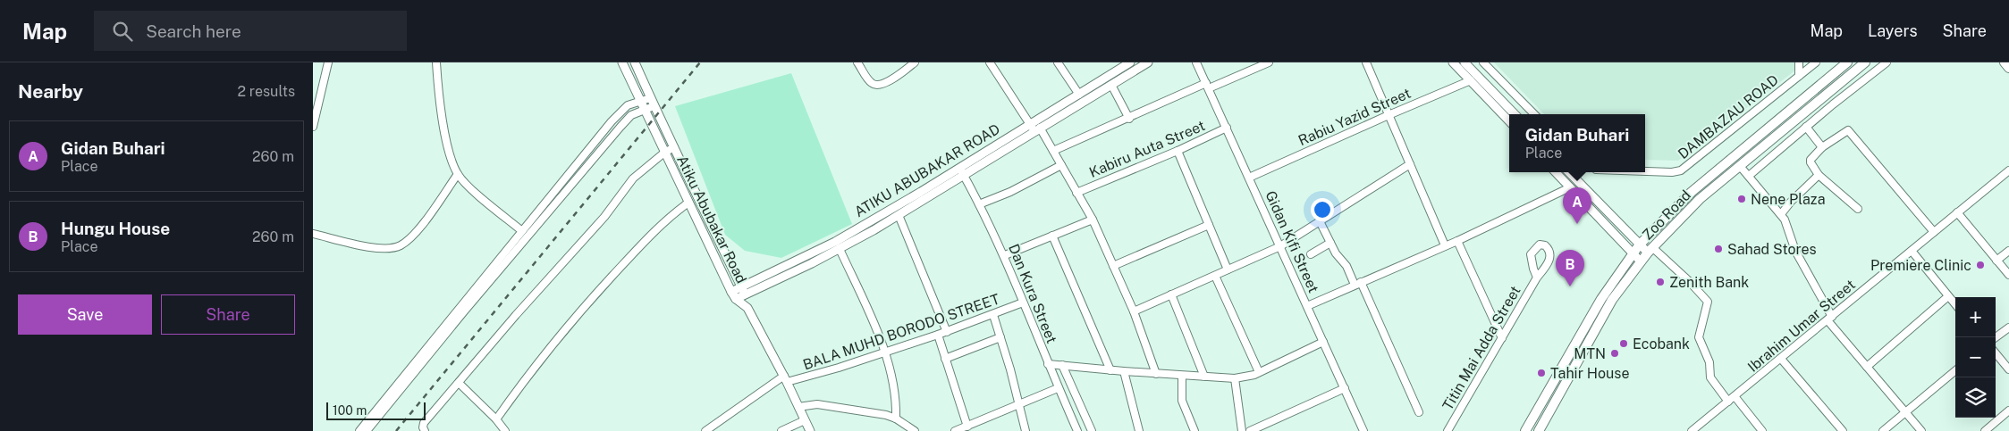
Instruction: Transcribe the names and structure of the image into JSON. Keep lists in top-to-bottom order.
{
  "streets": {
    "main road": ["Zoo Road"],
    "street": [
      "Rabiu Yazid Street",
      "DAMBAZAU ROAD",
      "Kabiru Auta Street",
      "ATIKU ABUBAKAR ROAD",
      "Atiku Abubakar Road",
      "Gidan Kifi Street",
      "Dan Kura Street",
      "Ibrahim Umar Street",
      "BALA MUHD BORODO STREET",
      "Titin Mai Adda Street"
    ]
  },
  "crossings": [
    ["Rabiu Yazid Street", "Gidan Kifi Street"],
    ["Kabiru Auta Street", "Gidan Kifi Street"],
    ["ATIKU ABUBAKAR ROAD", "Atiku Abubakar Road"],
    ["ATIKU ABUBAKAR ROAD", "Dan Kura Street"],
    ["Atiku Abubakar Road", "BALA MUHD BORODO STREET"],
    ["Dan Kura Street", "BALA MUHD BORODO STREET"]
  ],
  "places": [
    "Nene Plaza",
    "Sahad Stores",
    "Premiere Clinic",
    "Zenith Bank",
    "Ecobank",
    "MTN",
    "Tahir House"
  ],
  "scale_bar": "100 m",
  "page": {
    "header": "Map",
    "search": "Search here",
    "nav": ["Map", "Layers", "Share"],
    "heading": ["Nearby", "2 results"],
    "popup": ["Gidan Buhari", "Place"],
    "list": [
      {
        "mark": "A",
        "name": "Gidan Buhari",
        "note": "Place",
        "value": "260 m"
      },
      {
        "mark": "B",
        "name": "Hungu House",
        "note": "Place",
        "value": "260 m"
      }
    ],
    "pins": ["A", "B"],
    "buttons": ["Save", "Share"],
    "map_buttons": ["+", "−"],
    "scale": "100 m"
  }
}
